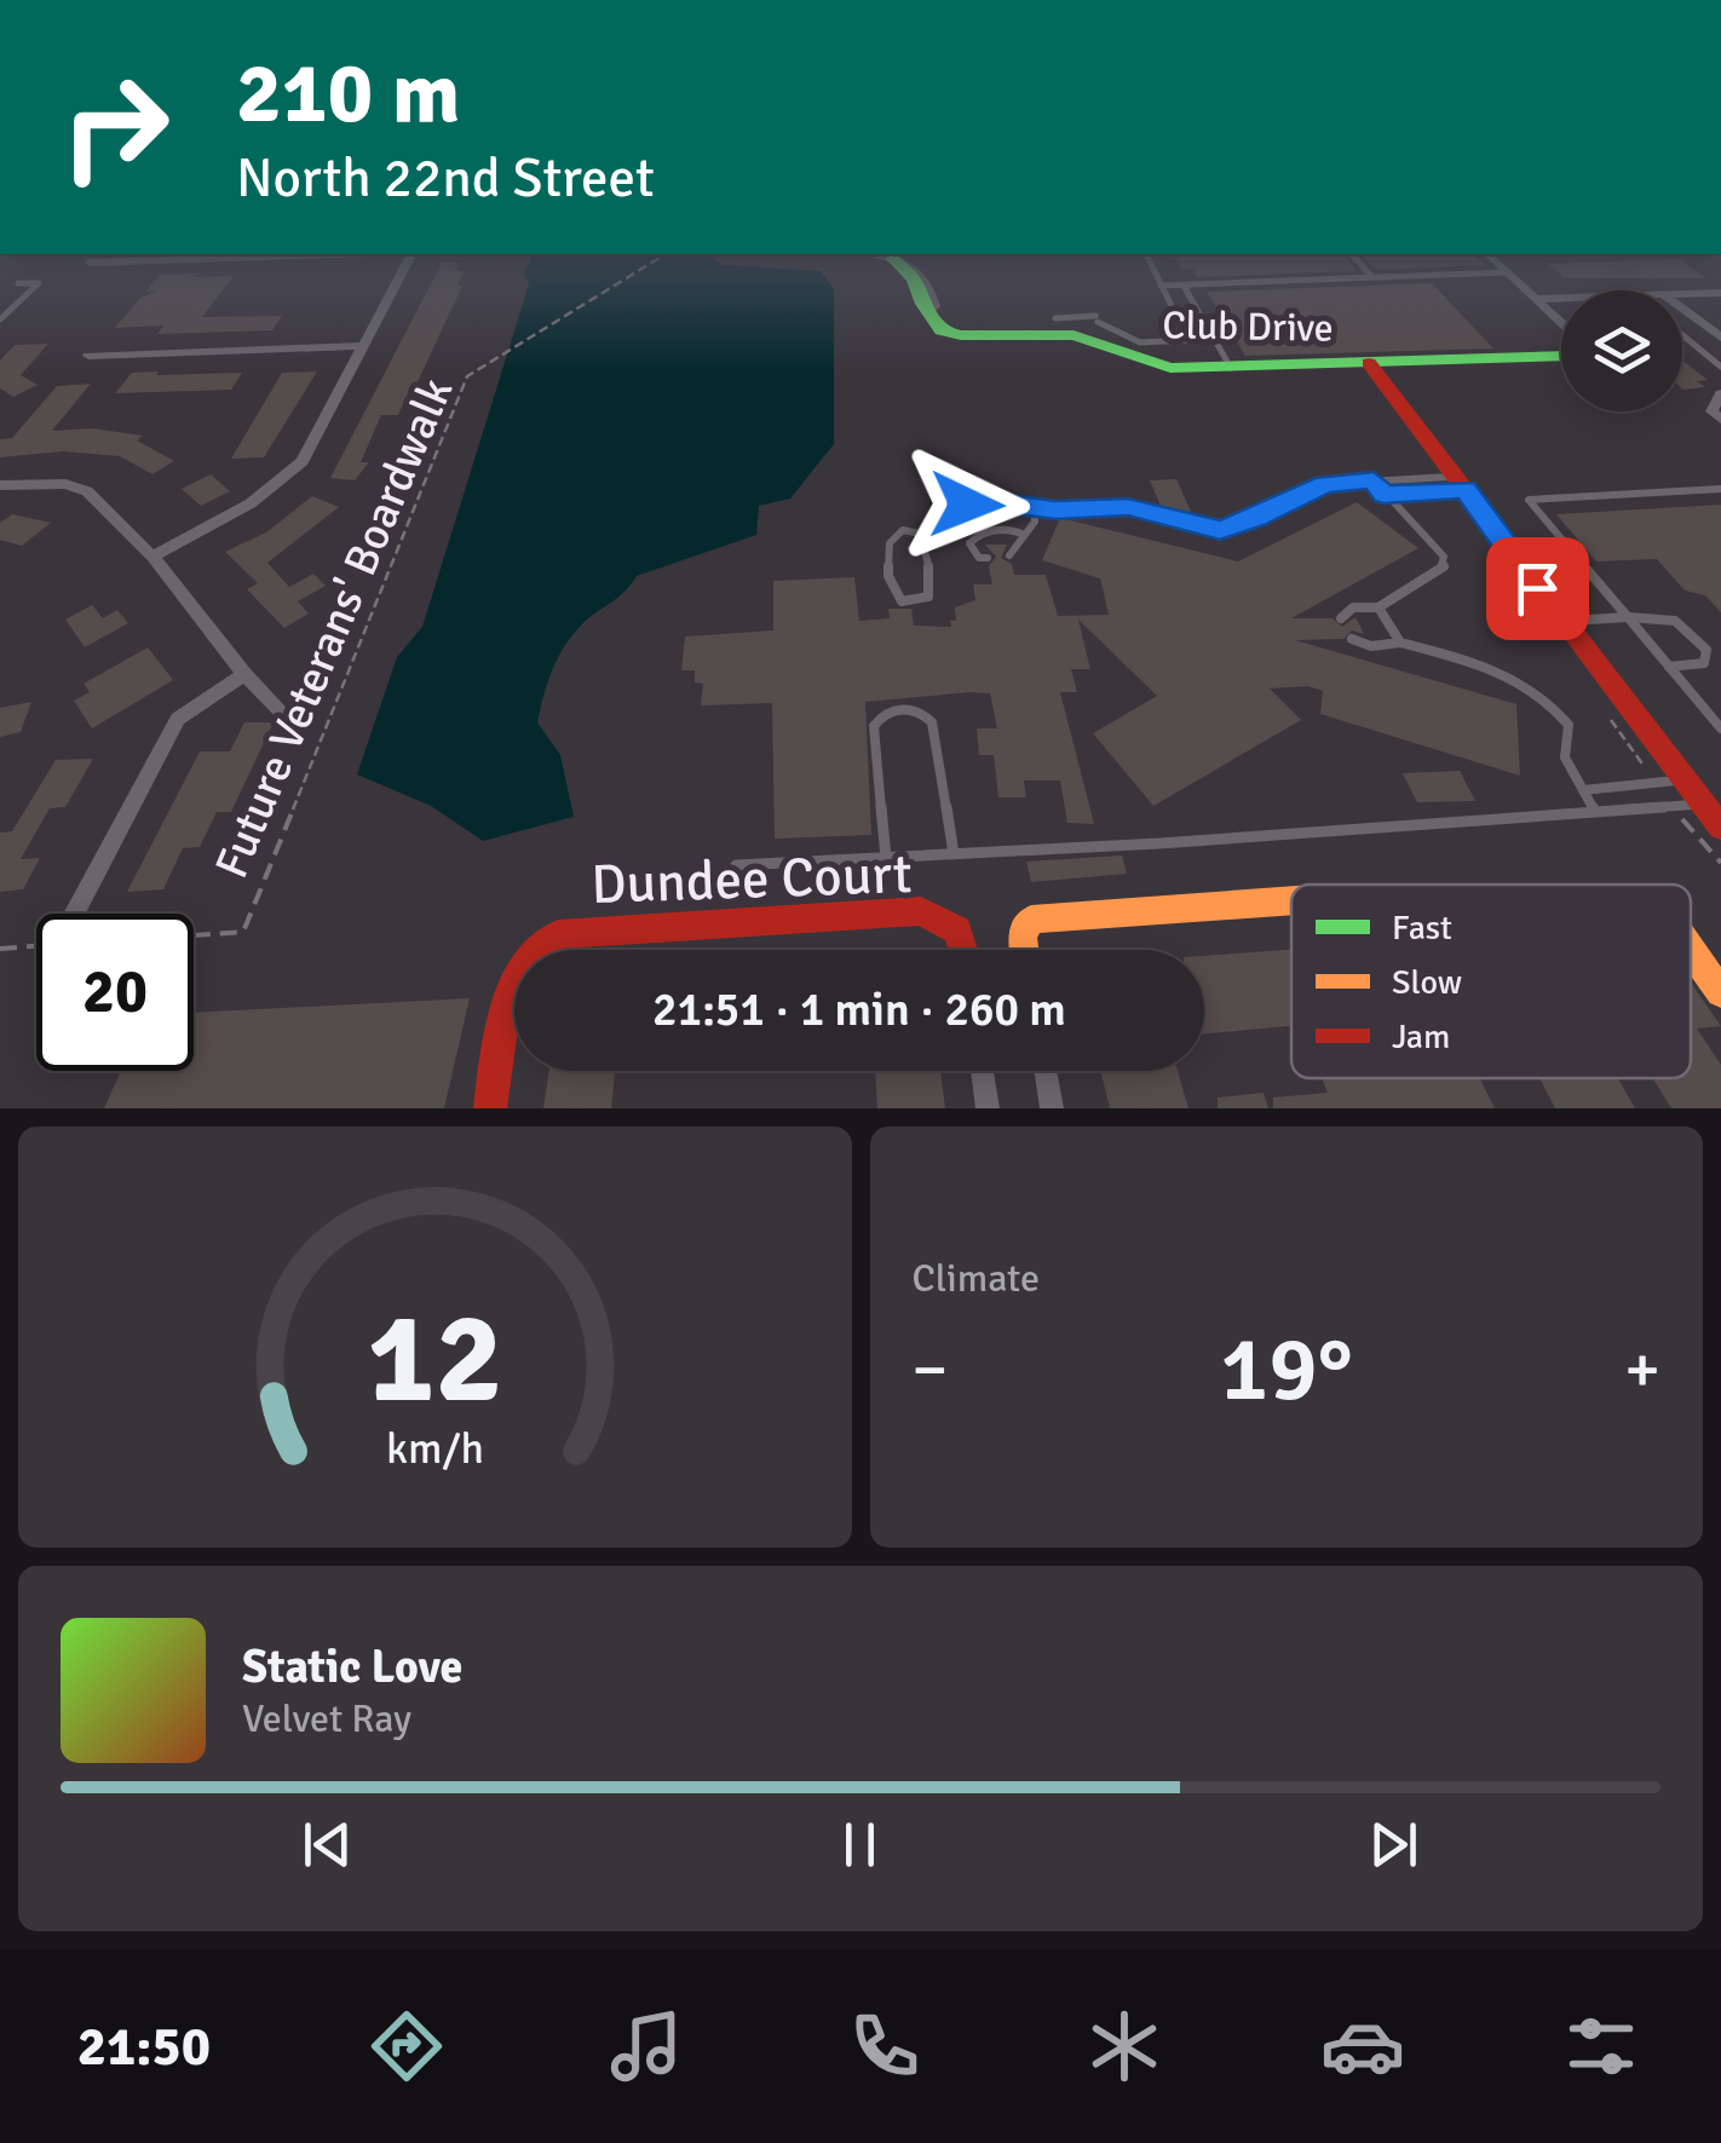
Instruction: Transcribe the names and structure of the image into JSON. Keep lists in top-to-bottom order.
{
  "streets": {
    "street": ["Club Drive", "Dundee Court"],
    "path": ["Future Veterans' Boardwalk"]
  },
  "legend": ["Fast", "Slow", "Jam"],
  "page": {
    "turn": ["210 m", "North 22nd Street"],
    "limit": "20",
    "trip": "21:51 · 1 min · 260 m",
    "tile": "Climate",
    "heat": ["−", "19°", "+"],
    "song": ["Static Love", "Velvet Ray"],
    "tabs": "21:50",
    "gauge": ["12", "km/h"]
  }
}
